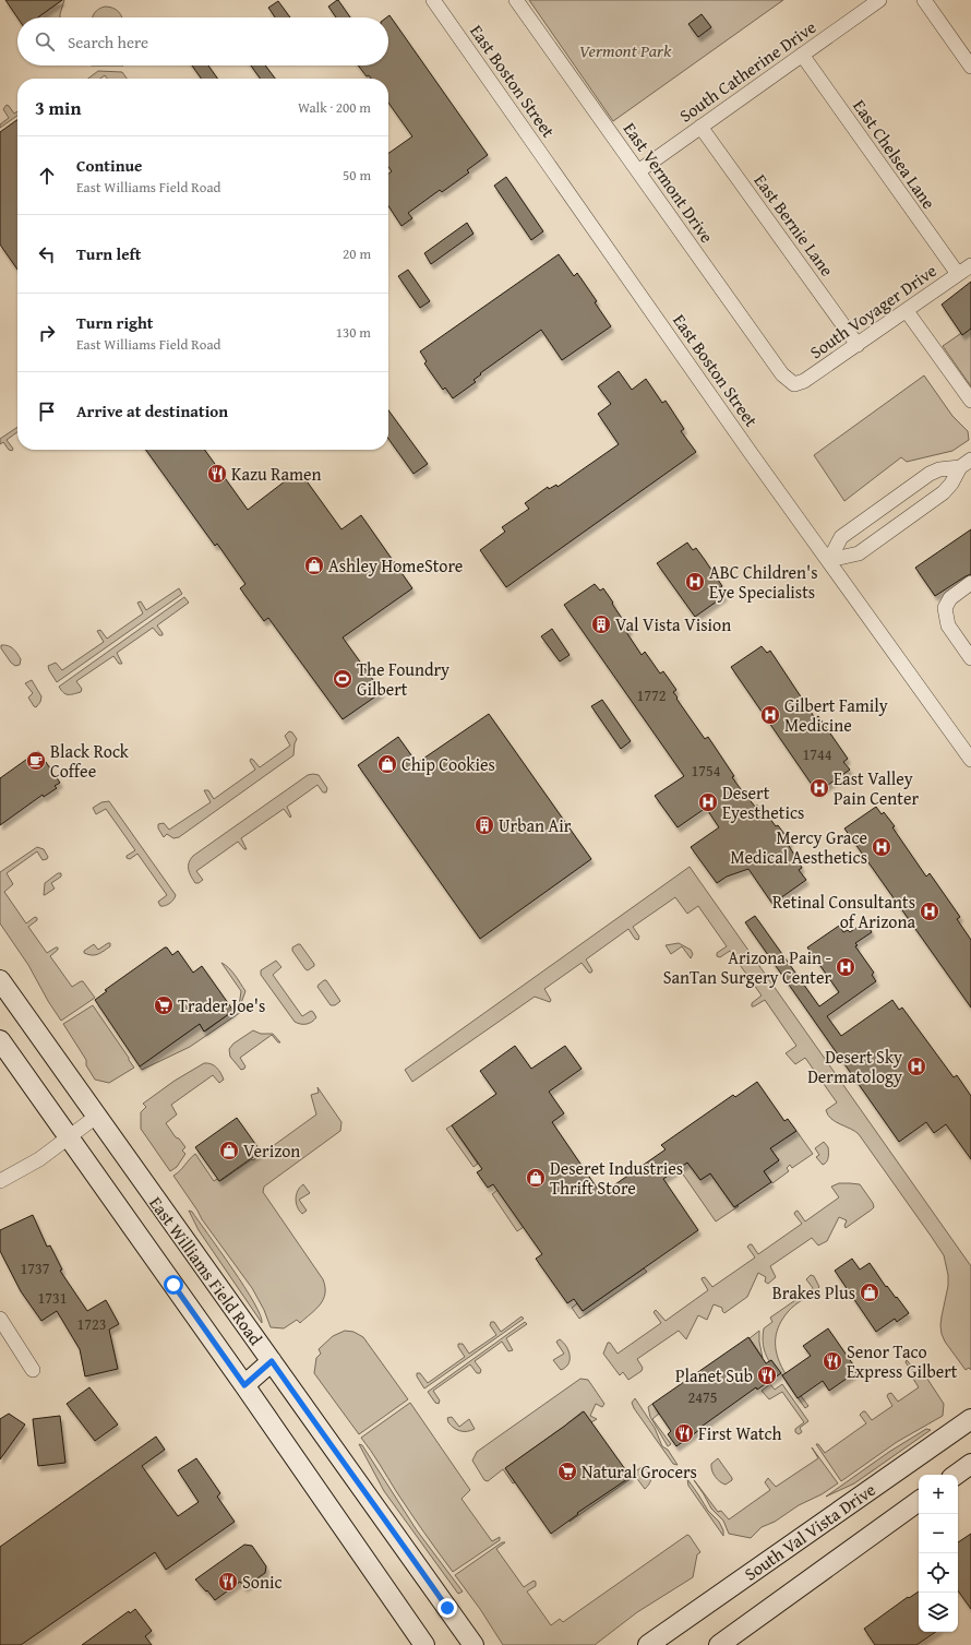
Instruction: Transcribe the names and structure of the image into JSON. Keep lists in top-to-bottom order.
{
  "streets": {
    "main road": ["East Williams Field Road", "South Val Vista Drive"],
    "street": [
      "South Catherine Drive",
      "East Boston Street",
      "East Chelsea Lane",
      "East Vermont Drive",
      "East Bernie Lane",
      "South Voyager Drive"
    ]
  },
  "crossings": [
    ["South Catherine Drive", "East Chelsea Lane"],
    ["South Catherine Drive", "East Vermont Drive"],
    ["South Catherine Drive", "East Bernie Lane"],
    ["East Chelsea Lane", "South Voyager Drive"],
    ["East Vermont Drive", "South Voyager Drive"],
    ["East Bernie Lane", "South Voyager Drive"]
  ],
  "parks": ["Vermont Park"],
  "places": {
    "restaurant": [
      "Kazu Ramen",
      "Senor Taco Express Gilbert",
      "Planet Sub",
      "First Watch",
      "Sonic"
    ],
    "shop": [
      "Ashley HomeStore",
      "Chip Cookies",
      "Verizon",
      "Deseret Industries Thrift Store",
      "Brakes Plus"
    ],
    "hospital": [
      "ABC Children's Eye Specialists",
      "Gilbert Family Medicine",
      "East Valley Pain Center",
      "Desert Eyesthetics",
      "Mercy Grace Medical Aesthetics",
      "Retinal Consultants of Arizona",
      "Arizona Pain - SanTan Surgery Center",
      "Desert Sky Dermatology"
    ],
    "building": ["Val Vista Vision", "Urban Air"],
    "sports": ["The Foundry Gilbert"],
    "cafe": ["Black Rock Coffee"],
    "supermarket": ["Trader Joe's", "Natural Grocers"]
  },
  "house_numbers": [
    "1772",
    "1744",
    "1754",
    "1737",
    "1731",
    "1723",
    "2475"
  ],
  "page": {
    "search": "Search here",
    "heading": ["3 min", "Walk · 200 m"],
    "list": [
      ["Continue", "East Williams Field Road", "50 m"],
      ["Turn left", "20 m"],
      ["Turn right", "East Williams Field Road", "130 m"],
      "Arrive at destination"
    ],
    "map_buttons": ["+", "−"]
  }
}
